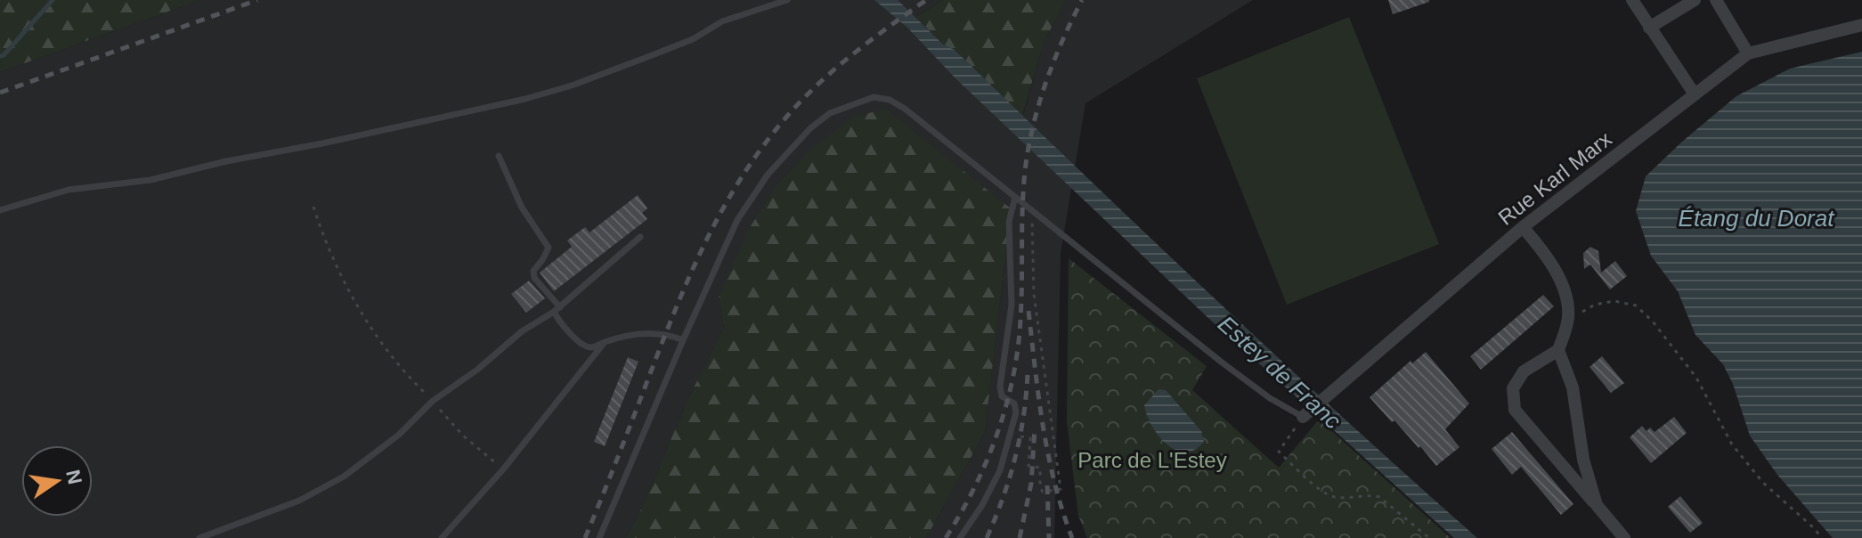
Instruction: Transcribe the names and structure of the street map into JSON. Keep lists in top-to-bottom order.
{
  "streets": {
    "street": ["Rue Karl Marx"]
  },
  "water": ["Étang du Dorat", "Estey de Franc"],
  "parks": ["Parc de L'Estey"],
  "north": "right"
}
